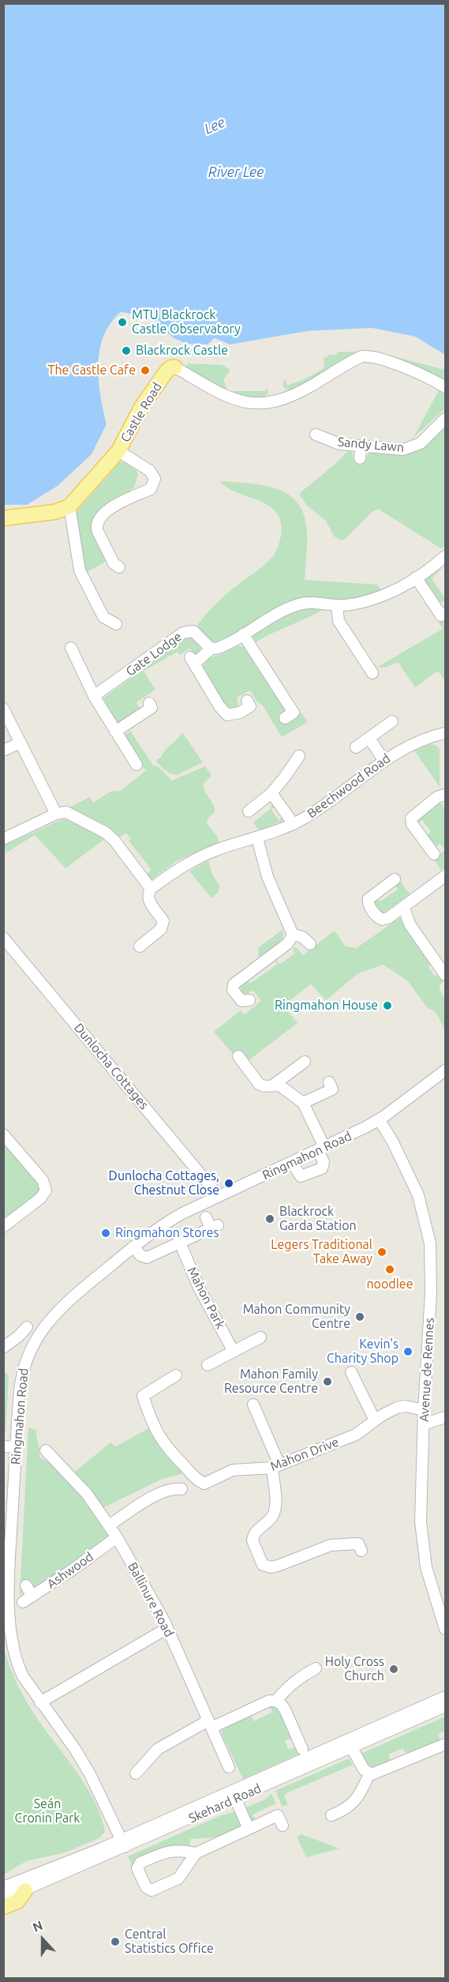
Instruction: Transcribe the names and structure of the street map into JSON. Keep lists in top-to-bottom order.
{
  "streets": {
    "main road": ["Castle Road"],
    "street": [
      "Sandy Lawn",
      "Gate Lodge",
      "Beechwood Road",
      "Dunlocha Cottages",
      "Ringmahon Road",
      "Mahon Park",
      "Avenue de Rennes",
      "Mahon Drive",
      "Ashwood",
      "Ballinure Road",
      "Skehard Road"
    ]
  },
  "crossings": [
    ["Dunlocha Cottages", "Ringmahon Road"],
    ["Ringmahon Road", "Avenue de Rennes"],
    ["Ringmahon Road", "Skehard Road"],
    ["Avenue de Rennes", "Mahon Drive"],
    ["Ashwood", "Ballinure Road"]
  ],
  "water": ["Lee", "River Lee"],
  "parks": ["Seán Cronin Park"],
  "places": [
    "MTU Blackrock Castle Observatory",
    "Blackrock Castle",
    "The Castle Cafe",
    "Ringmahon House",
    "Dunlocha Cottages, Chestnut Close",
    "Blackrock Garda Station",
    "Ringmahon Stores",
    "Legers Traditional Take Away",
    "noodlee",
    "Mahon Community Centre",
    "Kevin's Charity Shop",
    "Mahon Family Resource Centre",
    "Holy Cross Church",
    "Central Statistics Office"
  ],
  "north": "top"
}
